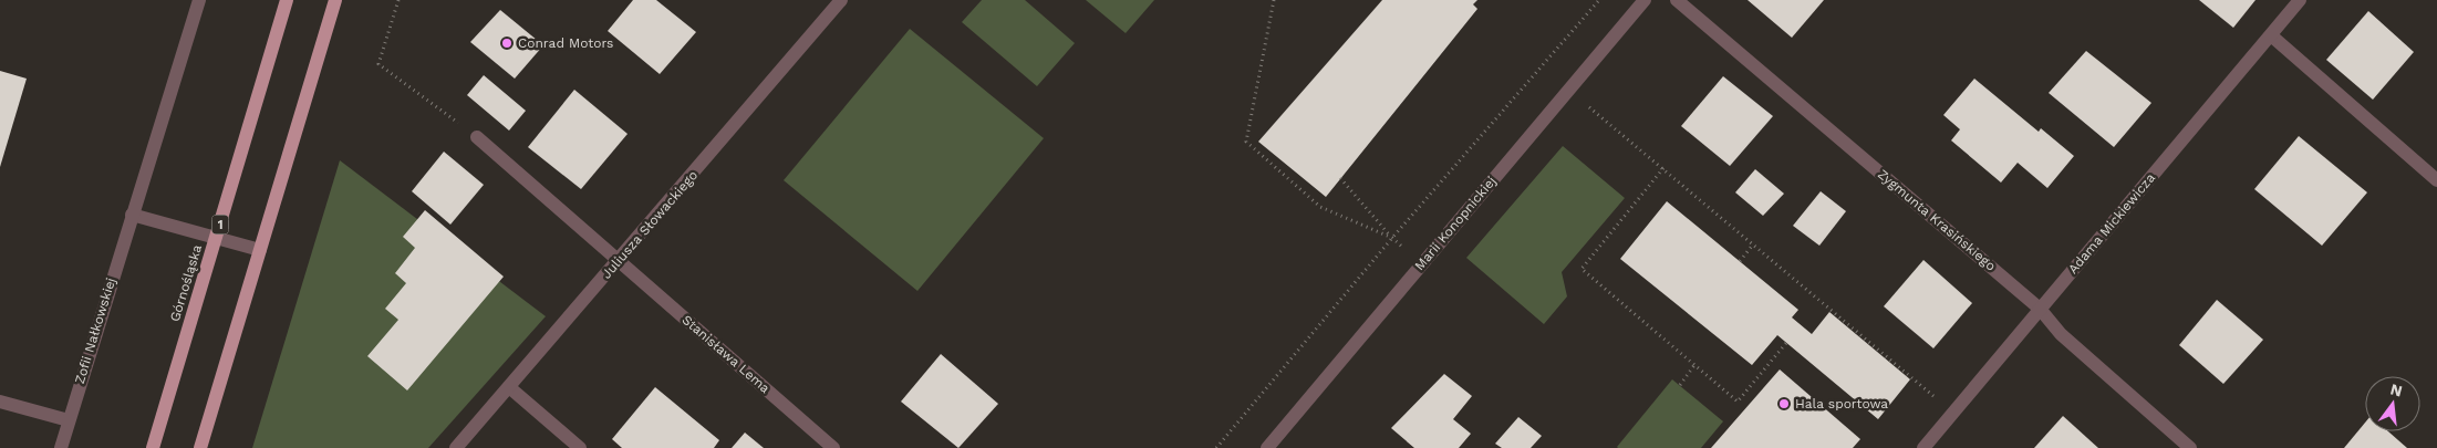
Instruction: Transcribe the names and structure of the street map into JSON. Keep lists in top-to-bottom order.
{
  "streets": {
    "main road": ["1", "Górnośląska"],
    "street": [
      "Zygmunta Krasińskiego",
      "Marii Konopnickiej",
      "Adama Mickiewicza",
      "Juliusza Słowackiego",
      "Zofii Nałkowskiej",
      "Stanisława Lema"
    ]
  },
  "crossings": [
    ["Zygmunta Krasińskiego", "Adama Mickiewicza"],
    ["Juliusza Słowackiego", "Stanisława Lema"]
  ],
  "places": ["Conrad Motors", "Hala sportowa"],
  "north": "top"
}
